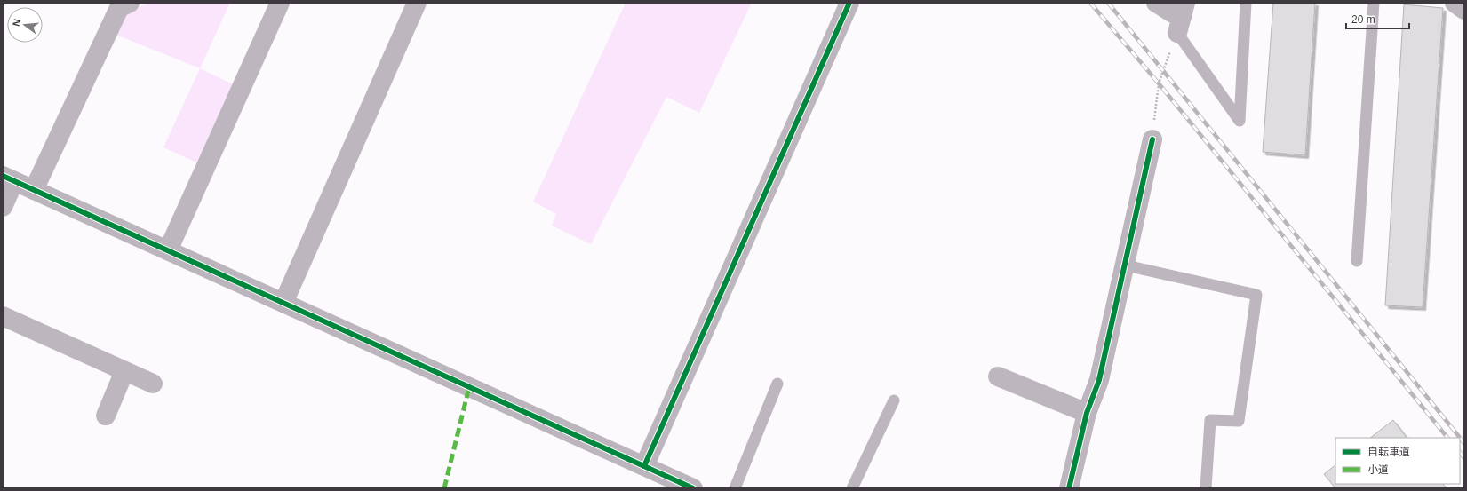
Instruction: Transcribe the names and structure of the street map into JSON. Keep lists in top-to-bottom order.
{
  "legend": ["自転車道", "小道"],
  "scale_bar": "20 m",
  "north": "left"
}
